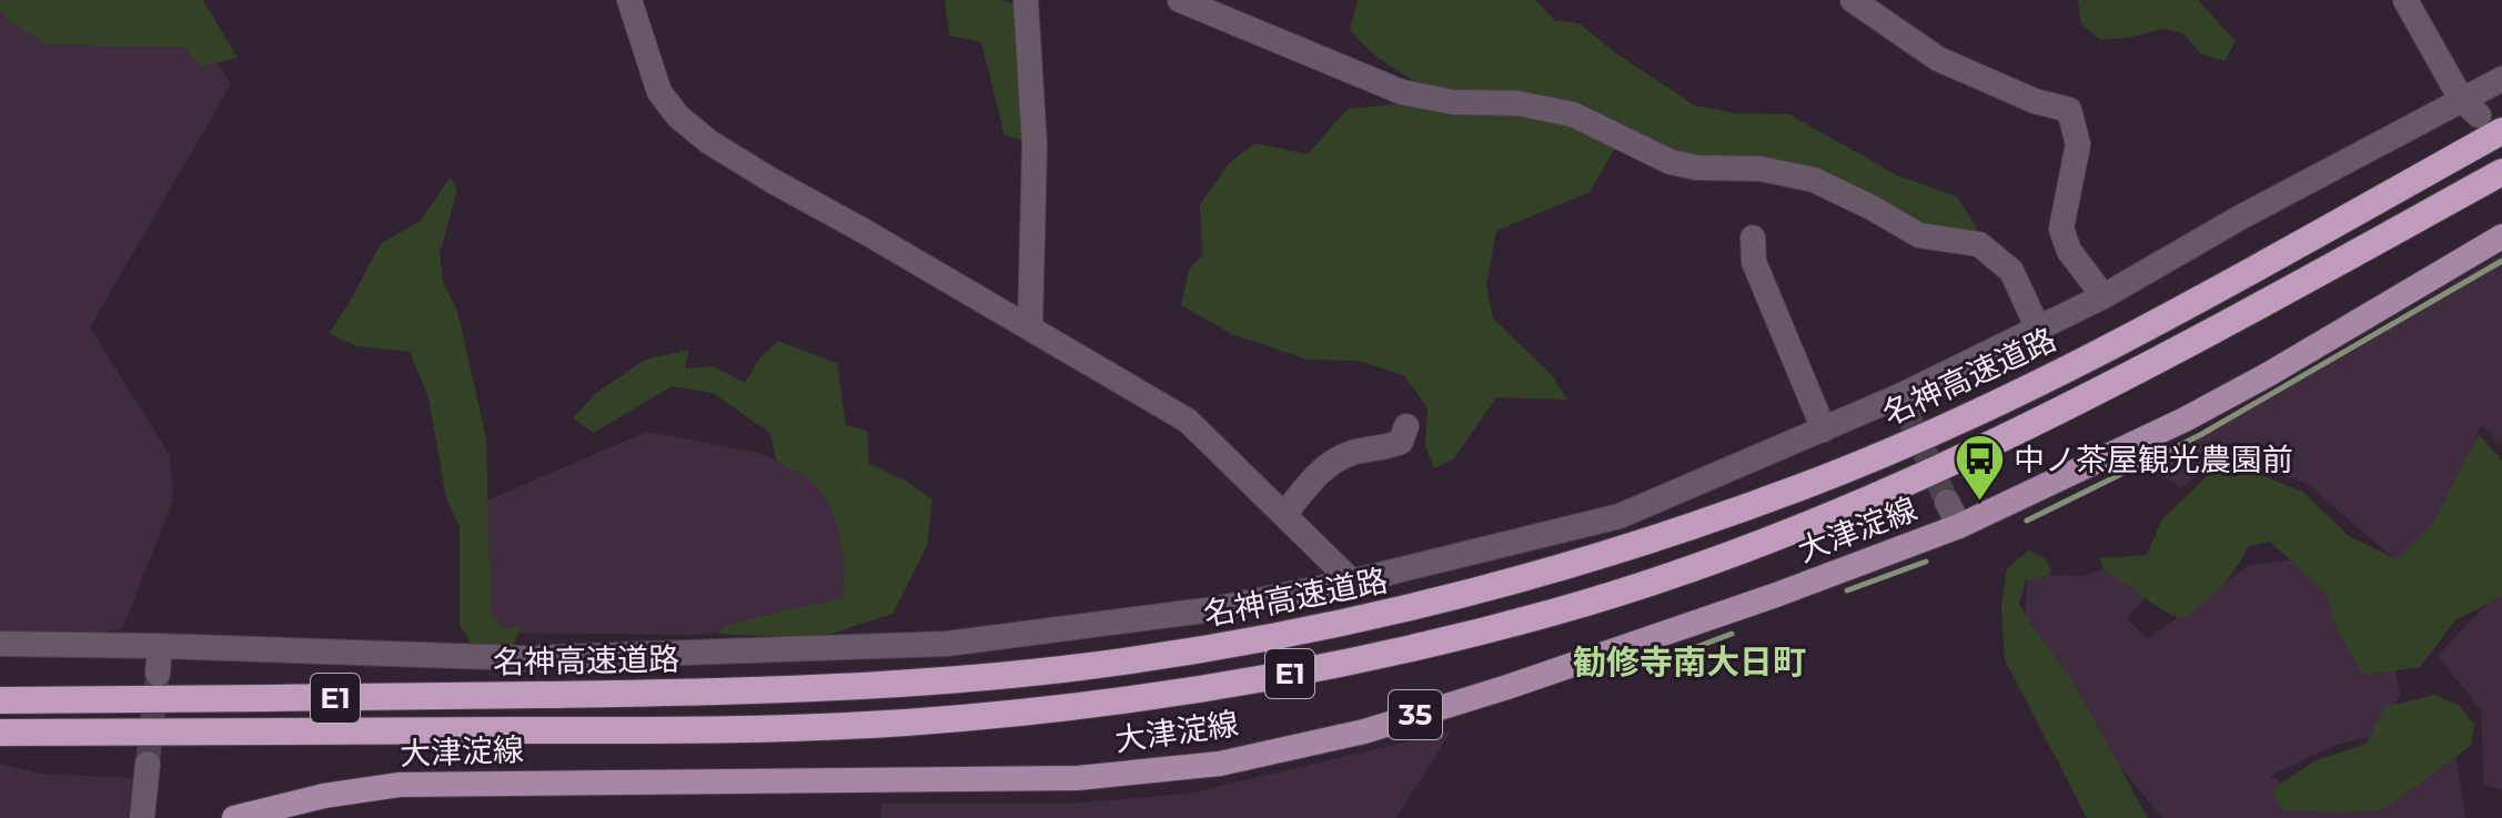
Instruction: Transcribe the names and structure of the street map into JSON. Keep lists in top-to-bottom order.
{
  "streets": {
    "highway": ["名神高速道路", "E1"],
    "main road": ["大津淀線", "35"]
  },
  "districts": ["勧修寺南大日町"],
  "places": {
    "bus stop": ["中ノ茶屋観光農園前"]
  }
}
